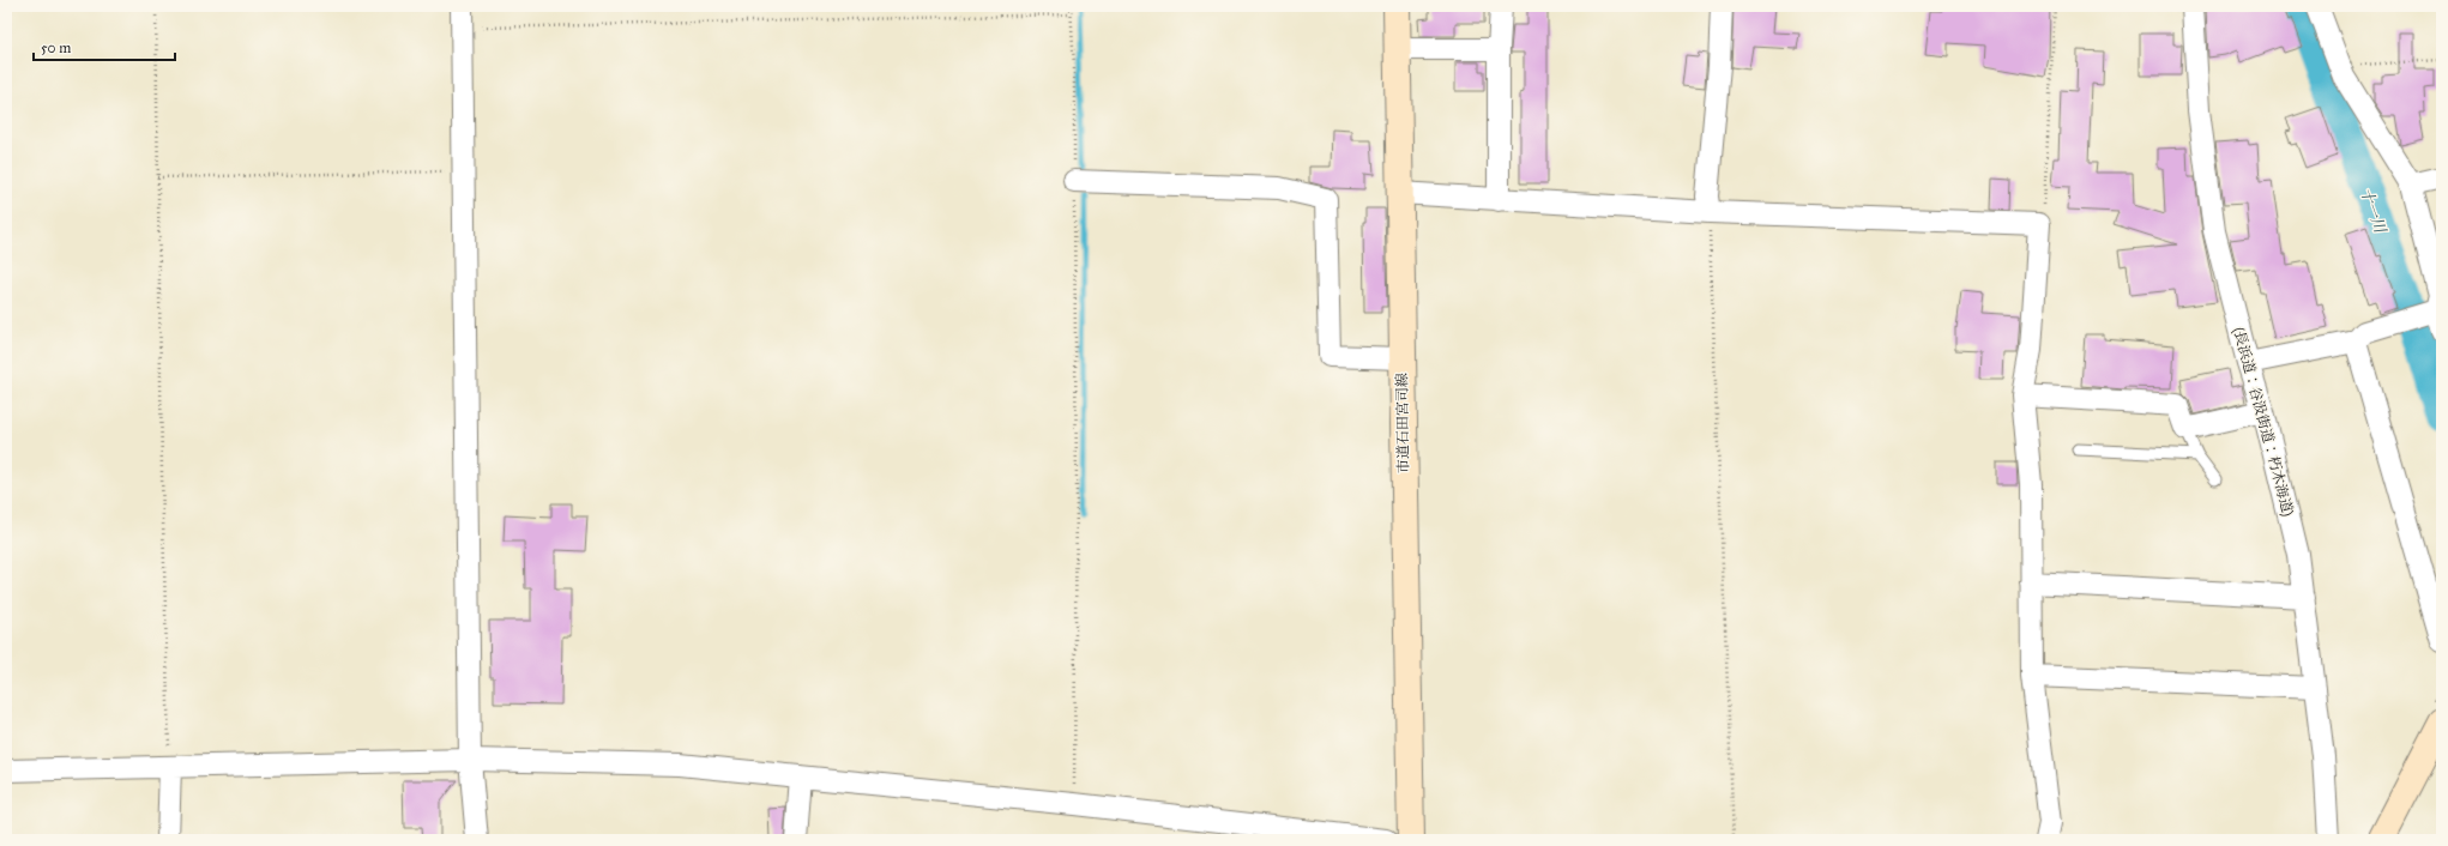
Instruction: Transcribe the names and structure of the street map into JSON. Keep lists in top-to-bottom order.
{
  "streets": {
    "street": ["(長浜道：谷汲街道：朽木海道)", "市道石田宮司線"]
  },
  "water": ["十一川"],
  "scale_bar": "50 m"
}
